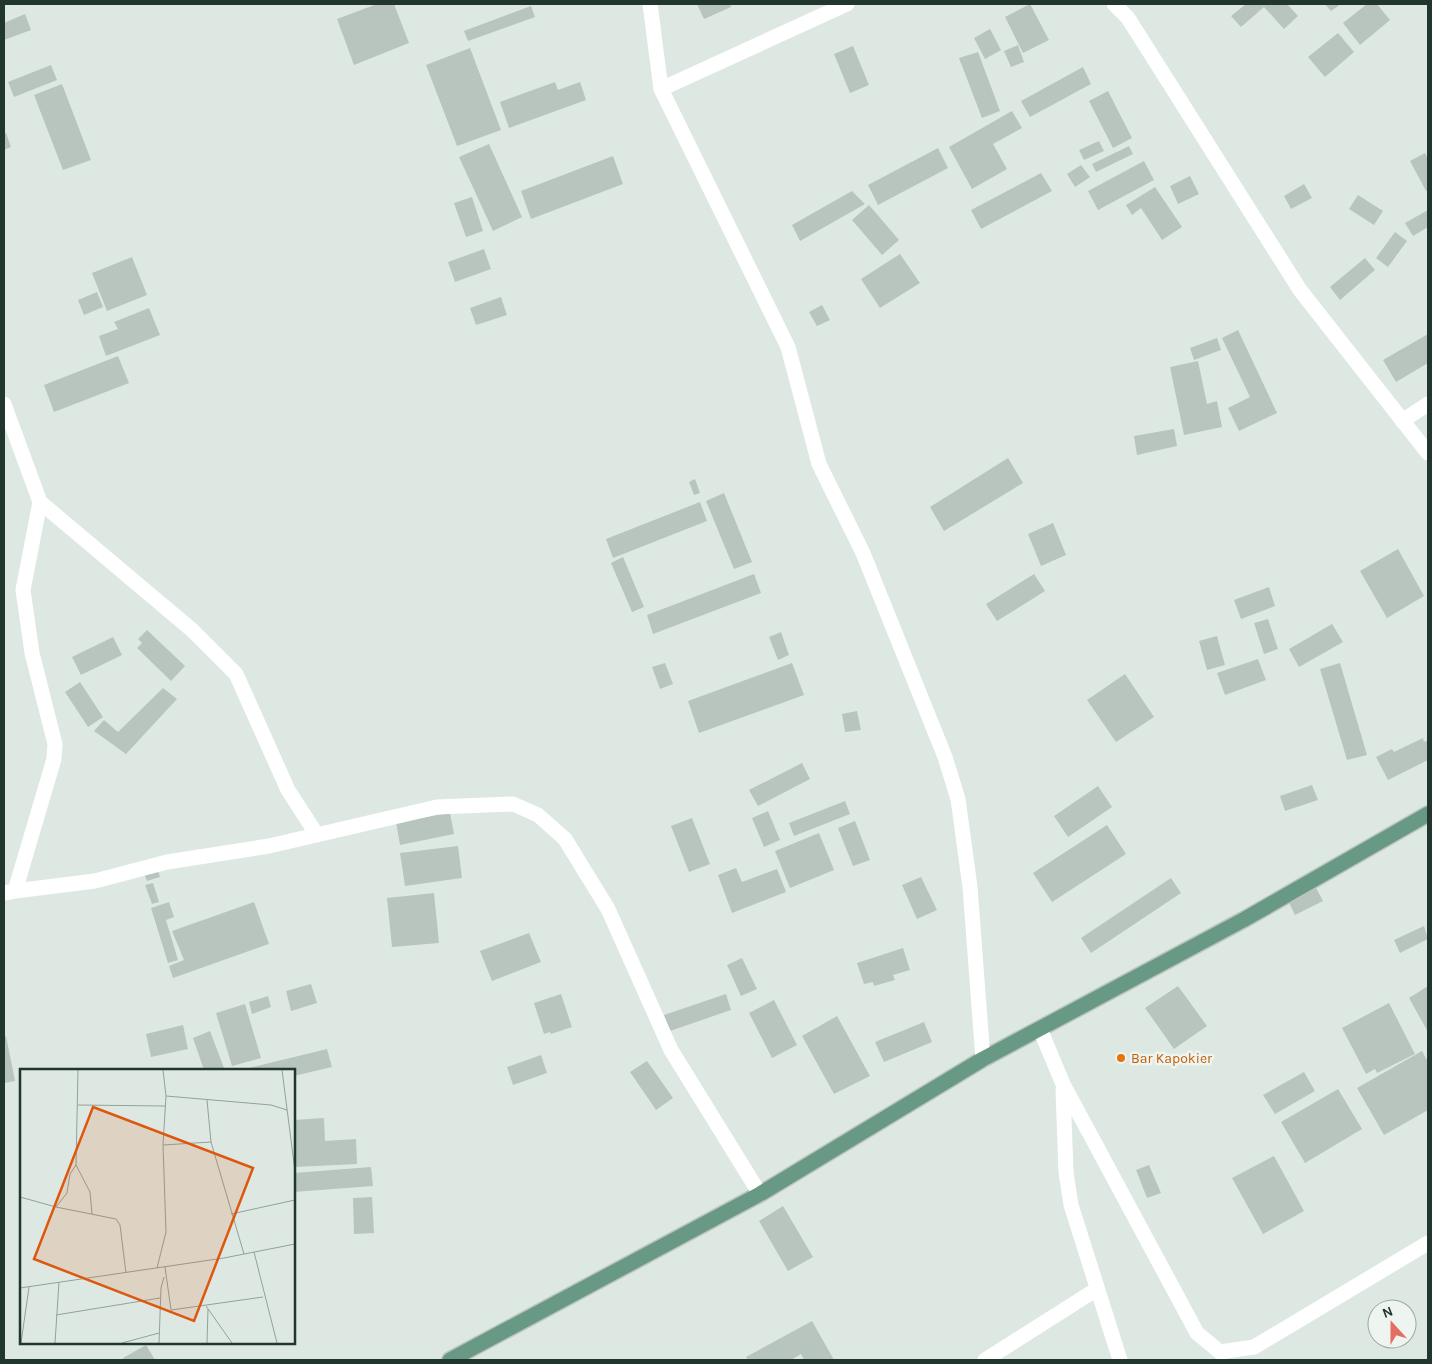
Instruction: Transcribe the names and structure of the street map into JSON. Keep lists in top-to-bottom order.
{
  "places": ["Bar Kapokier"],
  "north": "top"
}
